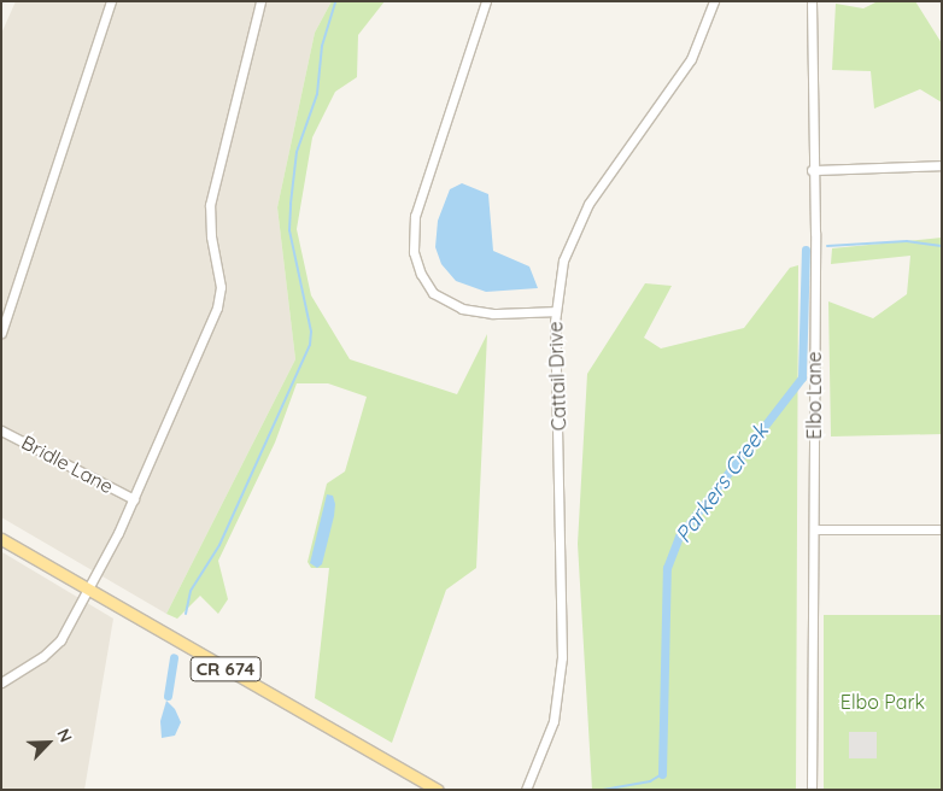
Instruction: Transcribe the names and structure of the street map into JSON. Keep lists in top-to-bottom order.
{
  "streets": {
    "main road": ["CR 674"],
    "street": ["Cattail Drive", "Elbo Lane", "Bridle Lane"]
  },
  "water": ["Parkers Creek"],
  "parks": ["Elbo Park"],
  "north": "top right"
}
